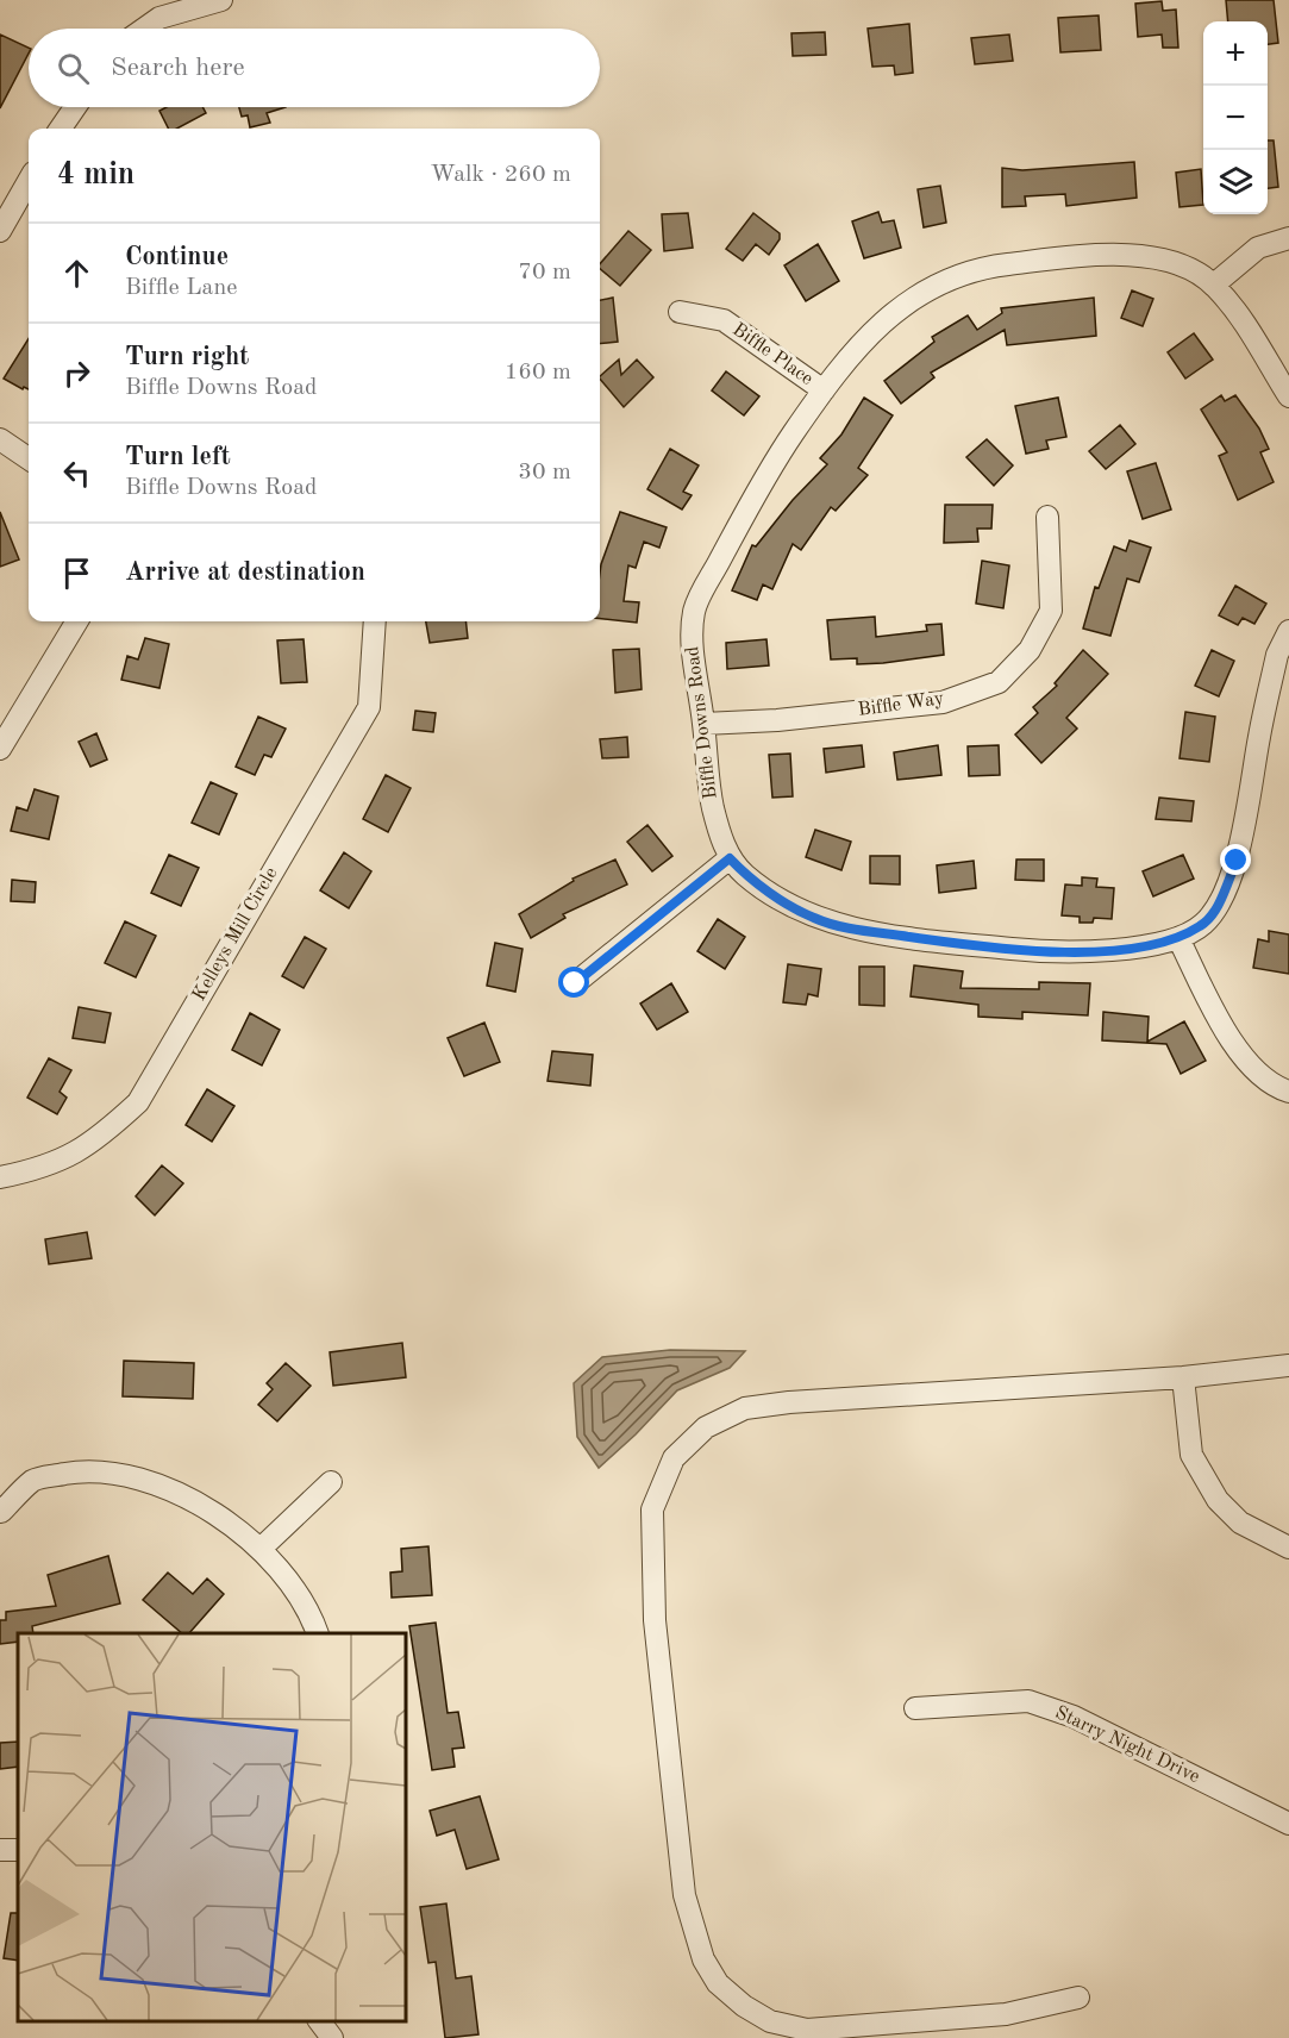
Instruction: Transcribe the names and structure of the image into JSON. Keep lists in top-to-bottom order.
{
  "streets": {
    "street": [
      "Biffle Place",
      "Biffle Way",
      "Biffle Downs Road",
      "Kelleys Mill Circle",
      "Starry Night Drive"
    ]
  },
  "crossings": [
    ["Biffle Place", "Biffle Downs Road"],
    ["Biffle Way", "Biffle Downs Road"]
  ],
  "page": {
    "map_buttons": ["+", "−"],
    "search": "Search here",
    "heading": ["4 min", "Walk · 260 m"],
    "list": [
      ["Continue", "Biffle Lane", "70 m"],
      ["Turn right", "Biffle Downs Road", "160 m"],
      ["Turn left", "Biffle Downs Road", "30 m"],
      "Arrive at destination"
    ]
  }
}
